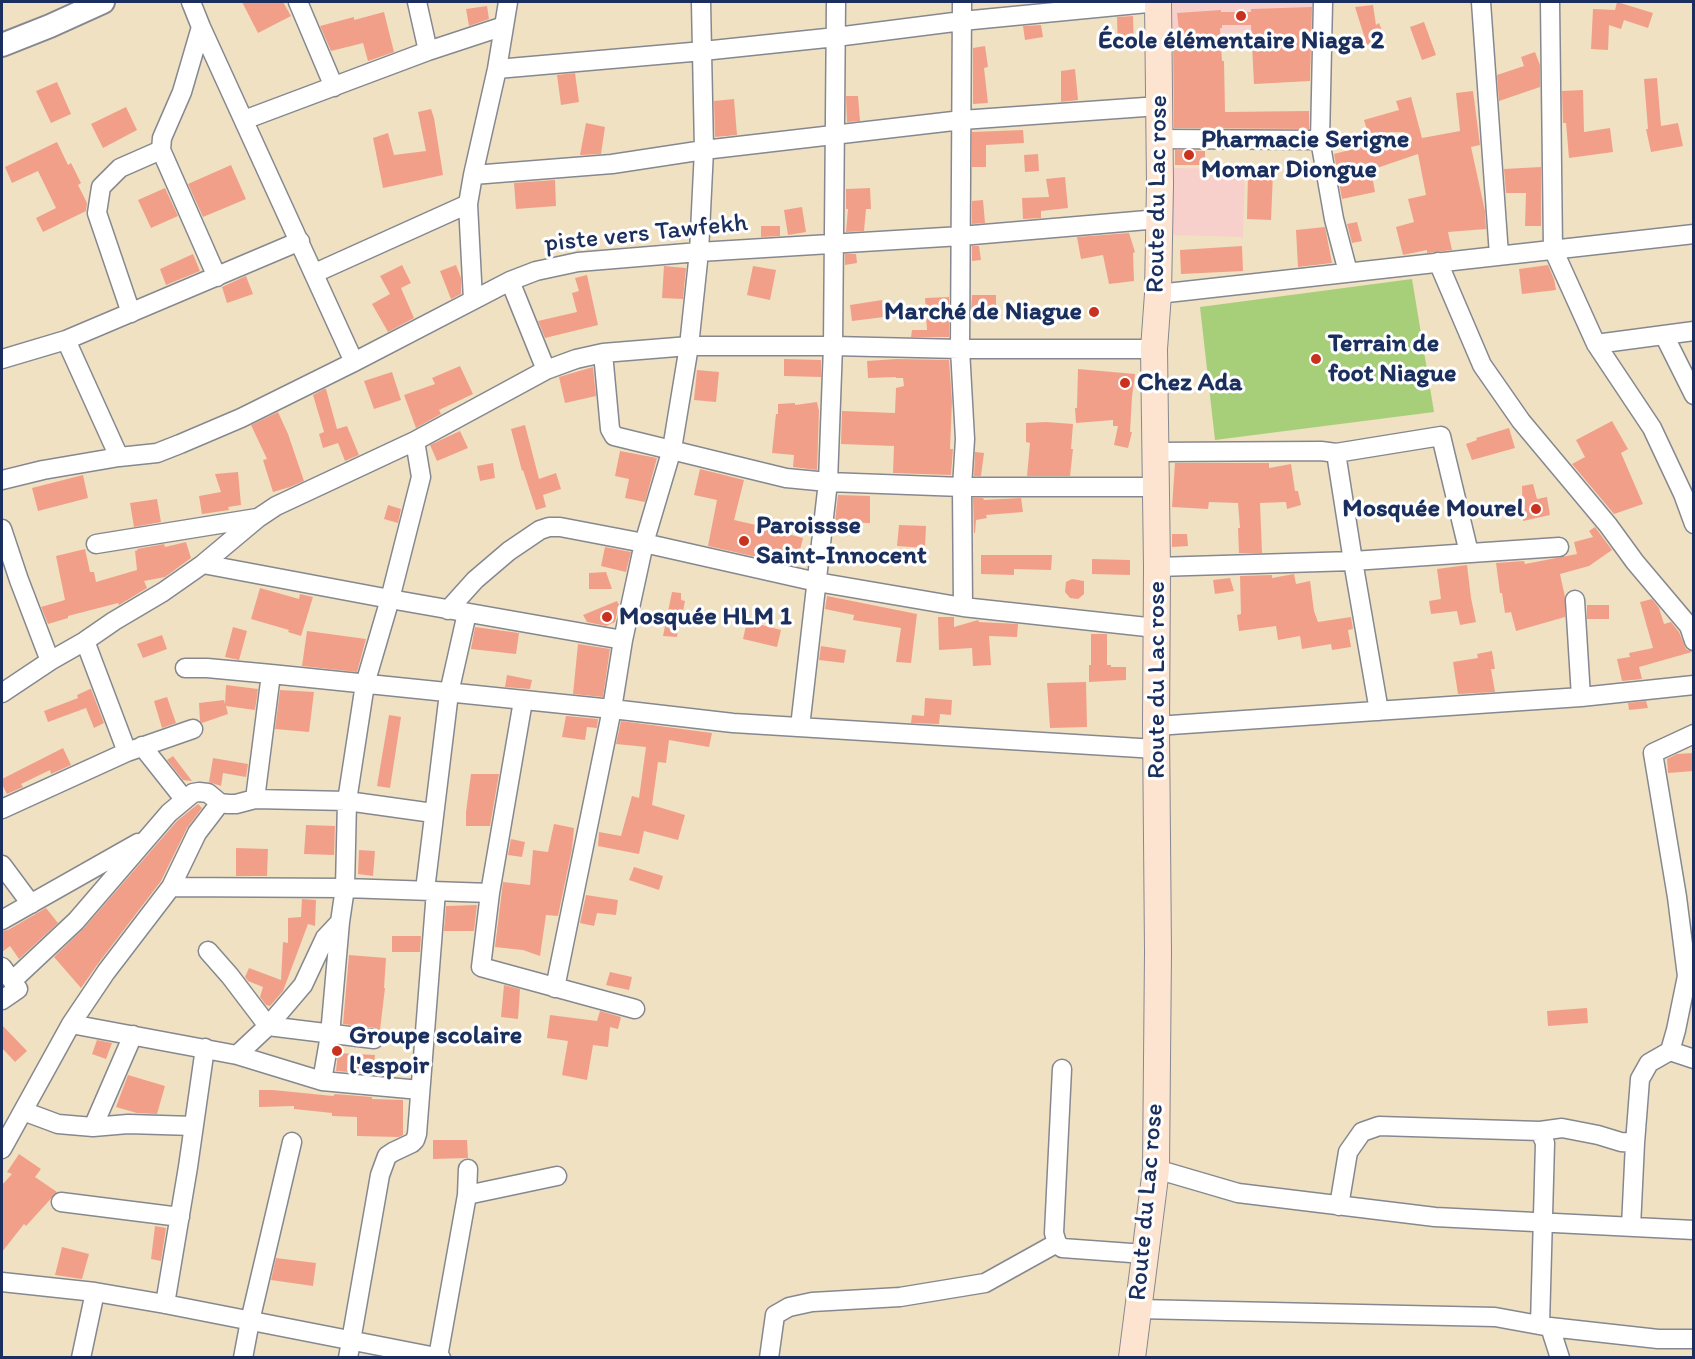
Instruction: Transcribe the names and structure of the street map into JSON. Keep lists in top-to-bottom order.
{
  "streets": {
    "main road": ["Route du Lac rose"],
    "street": ["piste vers Tawfekh"]
  },
  "crossings": [
    ["Route du Lac rose", "piste vers Tawfekh"]
  ],
  "places": [
    "École élémentaire Niaga 2",
    "Pharmacie Serigne Momar Diongue",
    "Marché de Niague",
    "Terrain de foot Niague",
    "Chez Ada",
    "Mosquée Mourel",
    "Paroissse Saint-Innocent",
    "Mosquée HLM 1",
    "Groupe scolaire l'espoir"
  ]
}
